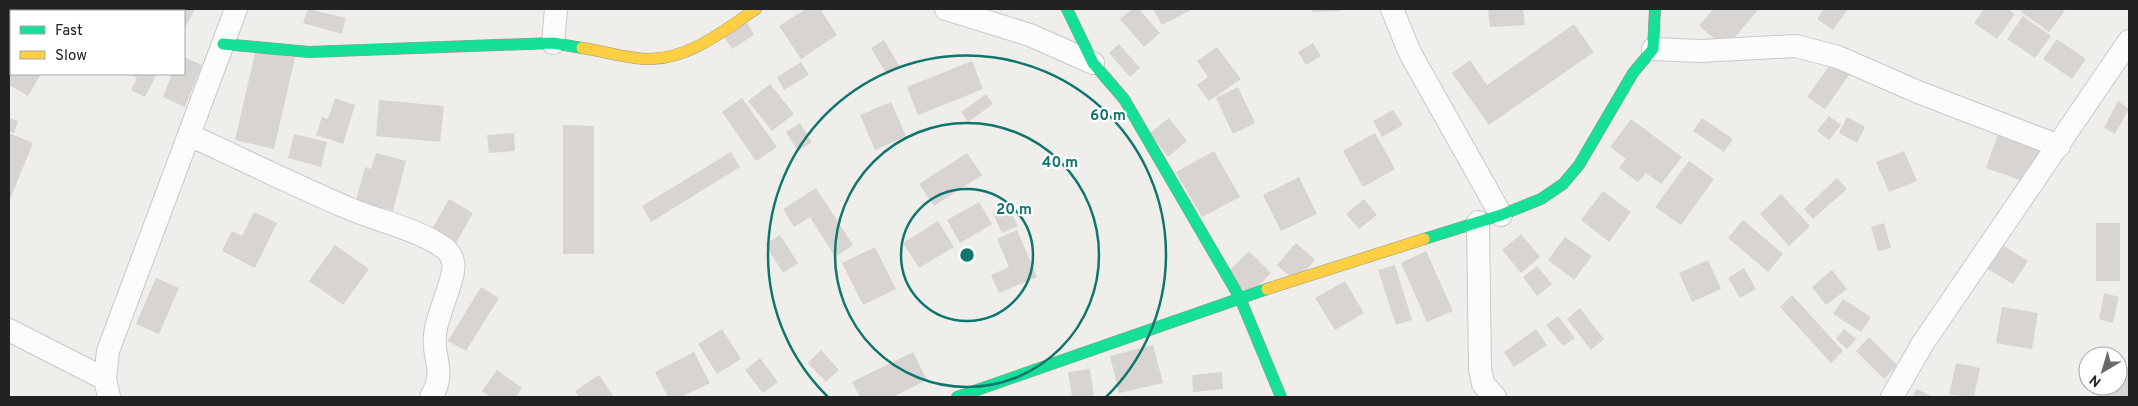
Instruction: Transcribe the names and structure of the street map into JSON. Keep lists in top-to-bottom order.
{
  "legend": ["Fast", "Slow"],
  "north": "bottom left",
  "rings": ["60 m", "40 m", "20 m"]
}
